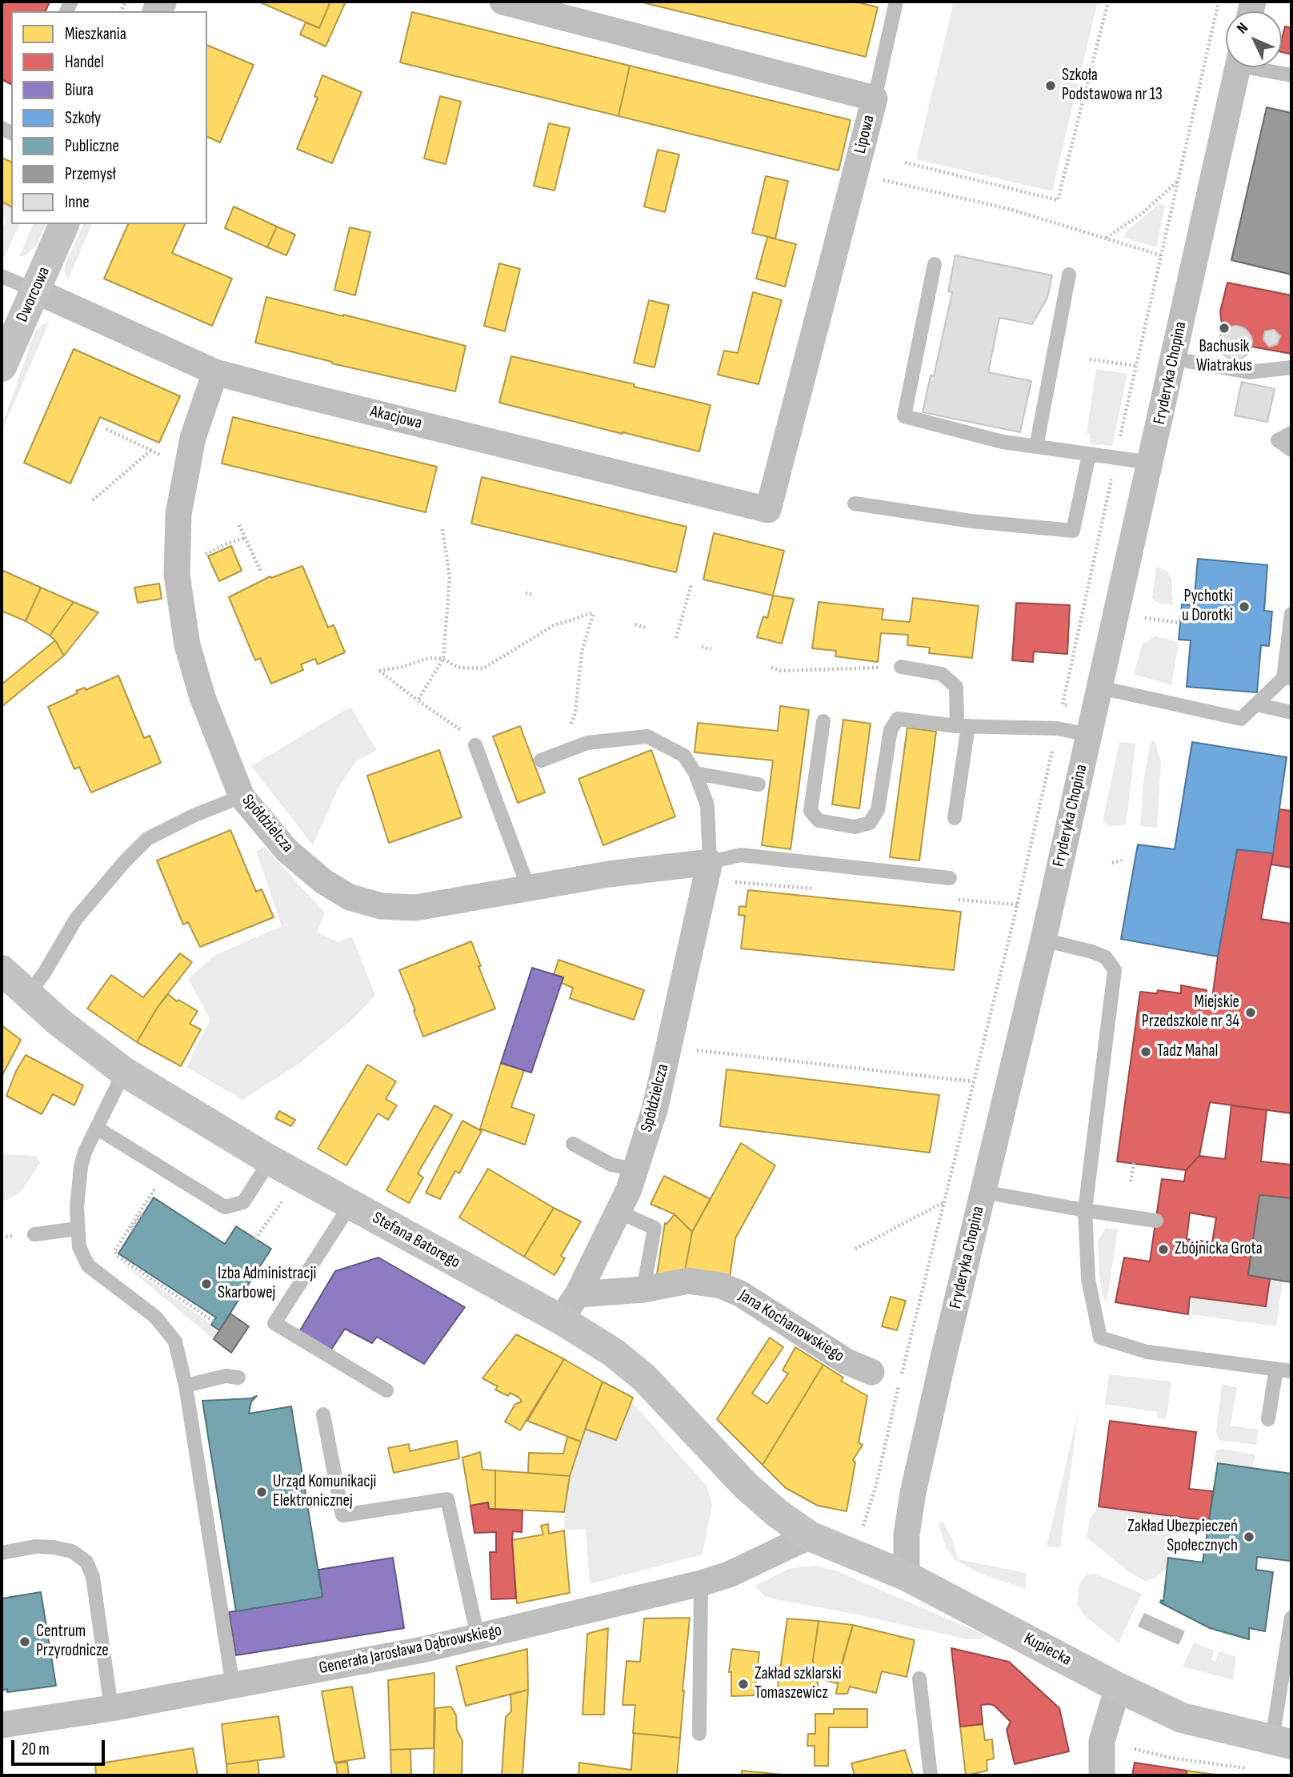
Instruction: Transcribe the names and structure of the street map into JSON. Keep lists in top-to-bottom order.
{
  "streets": {
    "street": [
      "Lipowa",
      "Dworcowa",
      "Fryderyka Chopina",
      "Akacjowa",
      "Spółdzielcza",
      "Stefana Batorego",
      "Jana Kochanowskiego",
      "Generała Jarosława Dąbrowskiego",
      "Kupiecka"
    ]
  },
  "crossings": [
    ["Lipowa", "Akacjowa"],
    ["Dworcowa", "Akacjowa"],
    ["Fryderyka Chopina", "Kupiecka"],
    ["Akacjowa", "Spółdzielcza"],
    ["Spółdzielcza", "Stefana Batorego"],
    ["Spółdzielcza", "Jana Kochanowskiego"],
    ["Stefana Batorego", "Generała Jarosława Dąbrowskiego"],
    ["Stefana Batorego", "Kupiecka"],
    ["Generała Jarosława Dąbrowskiego", "Kupiecka"]
  ],
  "places": [
    "Szkoła Podstawowa nr 13",
    "Bachusik Wiatrakus",
    "Pychotki u Dorotki",
    "Miejskie Przedszkole nr 34",
    "Tadz Mahal",
    "Zbójnicka Grota",
    "Izba Administracji Skarbowej",
    "Urząd Komunikacji Elektronicznej",
    "Zakład Ubezpieczeń Społecznych",
    "Centrum Przyrodnicze",
    "Zakład szklarski Tomaszewicz"
  ],
  "legend": [
    "Mieszkania",
    "Handel",
    "Biura",
    "Szkoły",
    "Publiczne",
    "Przemysł",
    "Inne"
  ],
  "scale_bar": "20 m",
  "north": "top left"
}
